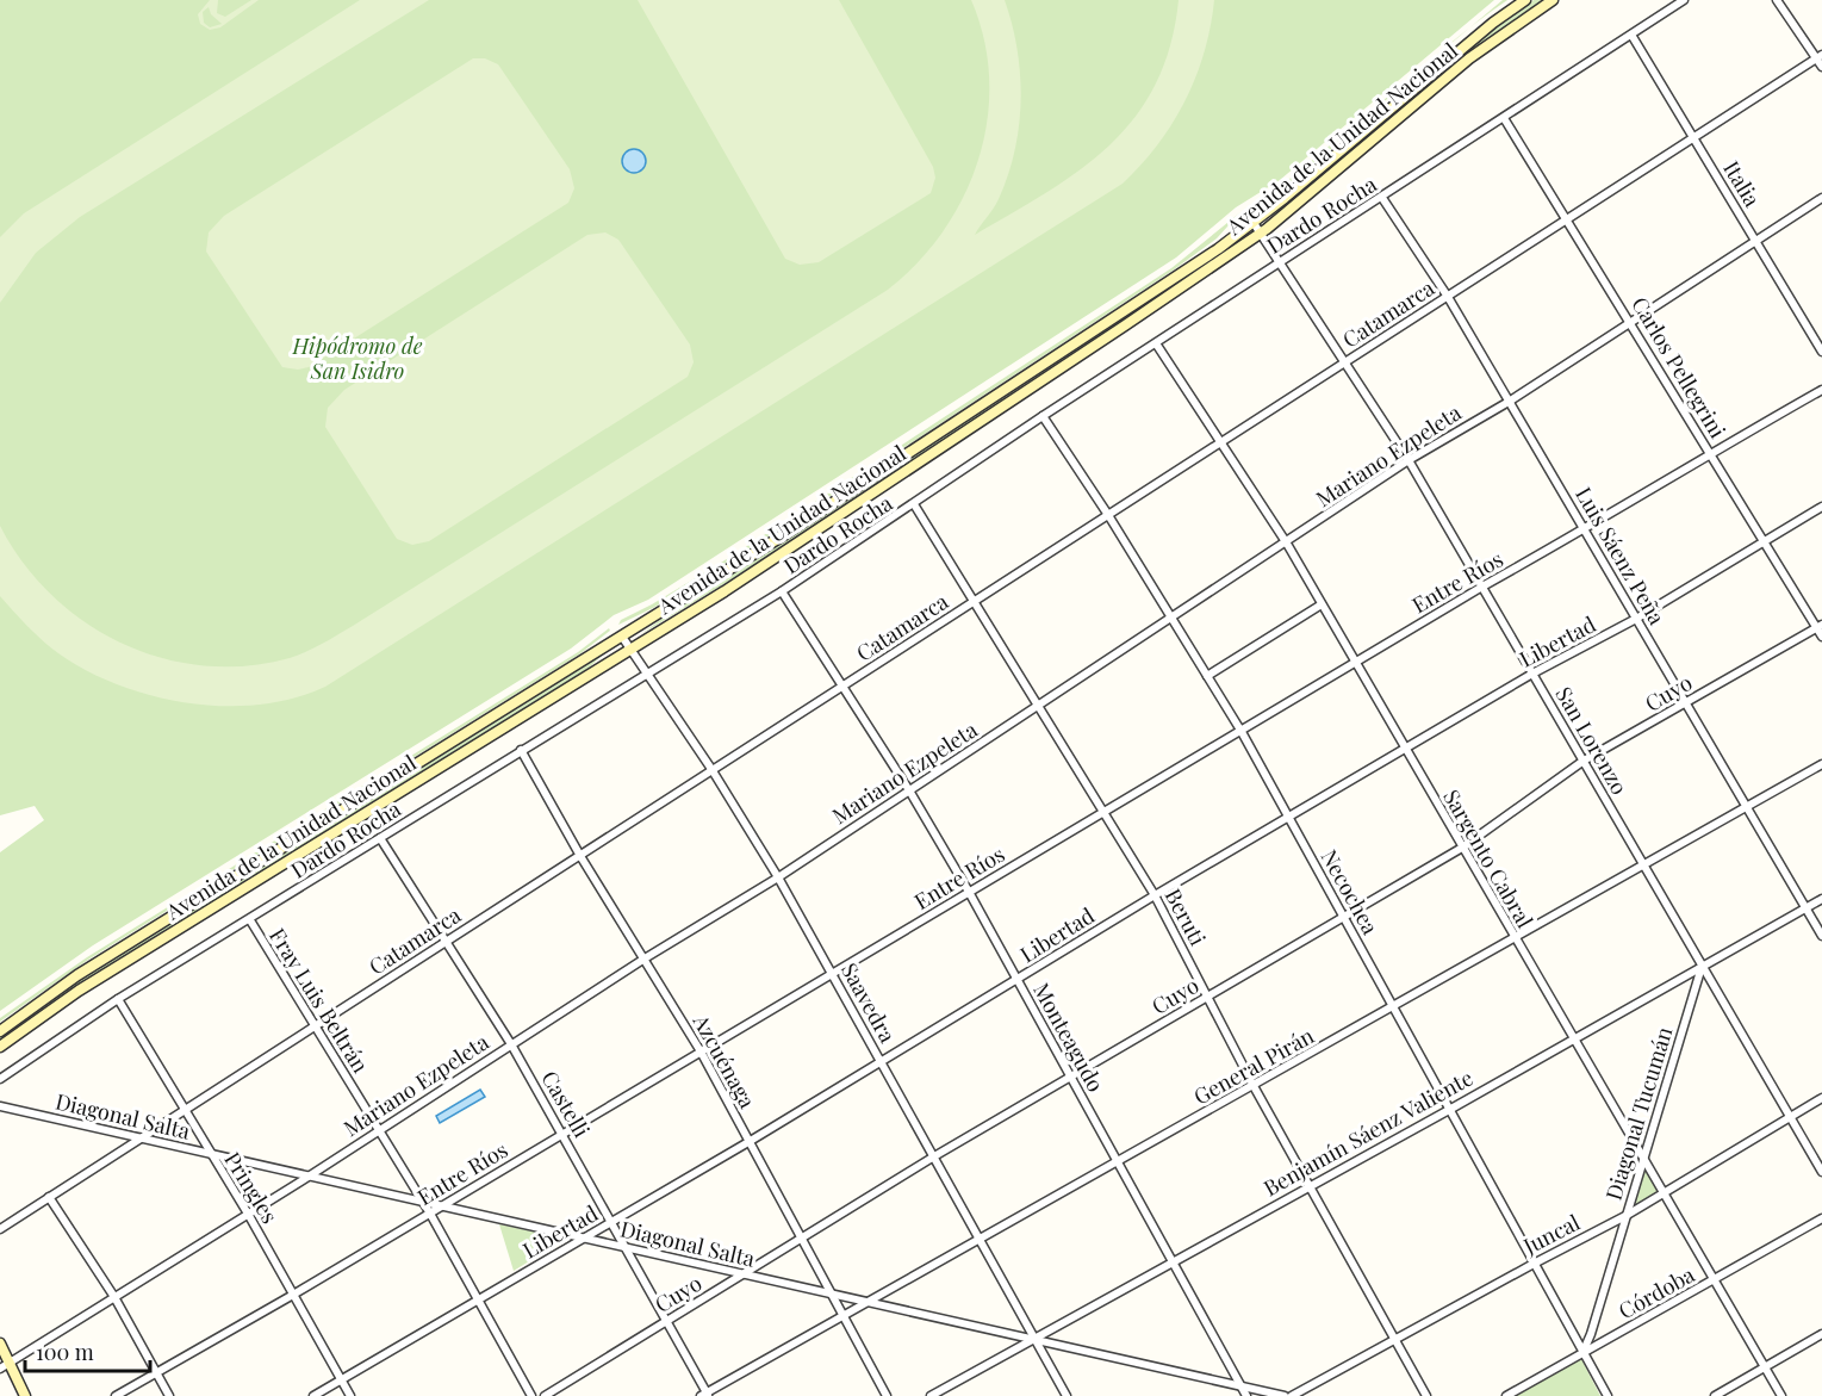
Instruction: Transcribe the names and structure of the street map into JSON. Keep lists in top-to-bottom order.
{
  "streets": {
    "main road": ["Avenida de la Unidad Nacional"],
    "street": [
      "Italia",
      "Dardo Rocha",
      "Catamarca",
      "Carlos Pellegrini",
      "Mariano Ezpeleta",
      "Luis Sáenz Peña",
      "Entre Ríos",
      "Libertad",
      "Cuyo",
      "San Lorenzo",
      "Sargento Cabral",
      "Necochea",
      "Beruti",
      "Fray Luis Beltrán",
      "Saavedra",
      "Monteagudo",
      "Azcuénaga",
      "General Pirán",
      "Castelli",
      "Diagonal Tucumán",
      "Diagonal Salta",
      "Benjamín Sáenz Valiente",
      "Pringles",
      "Juncal",
      "Córdoba"
    ]
  },
  "crossings": [
    ["Avenida de la Unidad Nacional", "San Lorenzo"],
    ["Avenida de la Unidad Nacional", "Saavedra"],
    ["Italia", "Dardo Rocha"],
    ["Italia", "Catamarca"],
    ["Italia", "Mariano Ezpeleta"],
    ["Dardo Rocha", "Carlos Pellegrini"],
    ["Dardo Rocha", "Luis Sáenz Peña"],
    ["Dardo Rocha", "San Lorenzo"],
    ["Dardo Rocha", "Sargento Cabral"],
    ["Dardo Rocha", "Necochea"],
    ["Dardo Rocha", "Beruti"],
    ["Dardo Rocha", "Fray Luis Beltrán"],
    ["Dardo Rocha", "Saavedra"],
    ["Dardo Rocha", "Monteagudo"],
    ["Dardo Rocha", "Azcuénaga"],
    ["Dardo Rocha", "Castelli"],
    ["Dardo Rocha", "Pringles"],
    ["Catamarca", "Carlos Pellegrini"],
    ["Catamarca", "Luis Sáenz Peña"],
    ["Catamarca", "San Lorenzo"],
    ["Catamarca", "Sargento Cabral"],
    ["Catamarca", "Necochea"],
    ["Catamarca", "Beruti"],
    ["Catamarca", "Fray Luis Beltrán"],
    ["Catamarca", "Saavedra"],
    ["Catamarca", "Monteagudo"],
    ["Catamarca", "Azcuénaga"],
    ["Catamarca", "Castelli"],
    ["Catamarca", "Diagonal Salta"],
    ["Catamarca", "Pringles"],
    ["Carlos Pellegrini", "Mariano Ezpeleta"],
    ["Carlos Pellegrini", "Entre Ríos"],
    ["Carlos Pellegrini", "Libertad"],
    ["Carlos Pellegrini", "Cuyo"],
    ["Mariano Ezpeleta", "Luis Sáenz Peña"],
    ["Mariano Ezpeleta", "San Lorenzo"],
    ["Mariano Ezpeleta", "Sargento Cabral"],
    ["Mariano Ezpeleta", "Necochea"],
    ["Mariano Ezpeleta", "Beruti"],
    ["Mariano Ezpeleta", "Fray Luis Beltrán"],
    ["Mariano Ezpeleta", "Saavedra"],
    ["Mariano Ezpeleta", "Monteagudo"],
    ["Mariano Ezpeleta", "Azcuénaga"],
    ["Mariano Ezpeleta", "Castelli"],
    ["Mariano Ezpeleta", "Diagonal Salta"],
    ["Mariano Ezpeleta", "Pringles"],
    ["Luis Sáenz Peña", "Entre Ríos"],
    ["Luis Sáenz Peña", "Libertad"],
    ["Luis Sáenz Peña", "Cuyo"],
    ["Luis Sáenz Peña", "General Pirán"],
    ["Luis Sáenz Peña", "Benjamín Sáenz Valiente"],
    ["Entre Ríos", "San Lorenzo"],
    ["Entre Ríos", "Sargento Cabral"],
    ["Entre Ríos", "Necochea"],
    ["Entre Ríos", "Beruti"],
    ["Entre Ríos", "Fray Luis Beltrán"],
    ["Entre Ríos", "Saavedra"],
    ["Entre Ríos", "Monteagudo"],
    ["Entre Ríos", "Azcuénaga"],
    ["Entre Ríos", "Castelli"],
    ["Entre Ríos", "Diagonal Salta"],
    ["Entre Ríos", "Pringles"],
    ["Libertad", "San Lorenzo"],
    ["Libertad", "Sargento Cabral"],
    ["Libertad", "Necochea"],
    ["Libertad", "Beruti"],
    ["Libertad", "Fray Luis Beltrán"],
    ["Libertad", "Saavedra"],
    ["Libertad", "Monteagudo"],
    ["Libertad", "Azcuénaga"],
    ["Libertad", "Castelli"],
    ["Libertad", "Diagonal Salta"],
    ["Libertad", "Pringles"],
    ["Cuyo", "San Lorenzo"],
    ["Cuyo", "Sargento Cabral"],
    ["Cuyo", "Necochea"],
    ["Cuyo", "Beruti"],
    ["Cuyo", "Saavedra"],
    ["Cuyo", "Monteagudo"],
    ["Cuyo", "Azcuénaga"],
    ["Cuyo", "Castelli"],
    ["Cuyo", "Diagonal Salta"],
    ["San Lorenzo", "General Pirán"],
    ["San Lorenzo", "Diagonal Tucumán"],
    ["San Lorenzo", "Benjamín Sáenz Valiente"],
    ["San Lorenzo", "Juncal"],
    ["Sargento Cabral", "General Pirán"],
    ["Sargento Cabral", "Diagonal Tucumán"],
    ["Sargento Cabral", "Benjamín Sáenz Valiente"],
    ["Sargento Cabral", "Juncal"],
    ["Sargento Cabral", "Córdoba"],
    ["Necochea", "General Pirán"],
    ["Necochea", "Diagonal Tucumán"],
    ["Necochea", "Benjamín Sáenz Valiente"],
    ["Necochea", "Juncal"],
    ["Necochea", "Córdoba"],
    ["Beruti", "General Pirán"],
    ["Beruti", "Benjamín Sáenz Valiente"],
    ["Beruti", "Juncal"],
    ["Fray Luis Beltrán", "Diagonal Salta"],
    ["Saavedra", "General Pirán"],
    ["Saavedra", "Diagonal Salta"],
    ["Saavedra", "Benjamín Sáenz Valiente"],
    ["Monteagudo", "General Pirán"],
    ["Monteagudo", "Diagonal Salta"],
    ["Monteagudo", "Benjamín Sáenz Valiente"],
    ["Azcuénaga", "General Pirán"],
    ["Azcuénaga", "Diagonal Salta"],
    ["General Pirán", "Castelli"],
    ["General Pirán", "Diagonal Salta"],
    ["Castelli", "Diagonal Salta"],
    ["Diagonal Tucumán", "Benjamín Sáenz Valiente"],
    ["Diagonal Tucumán", "Juncal"],
    ["Diagonal Tucumán", "Córdoba"],
    ["Diagonal Salta", "Benjamín Sáenz Valiente"],
    ["Diagonal Salta", "Pringles"]
  ],
  "parks": ["Hipódromo de San Isidro"],
  "scale_bar": "100 m"
}
